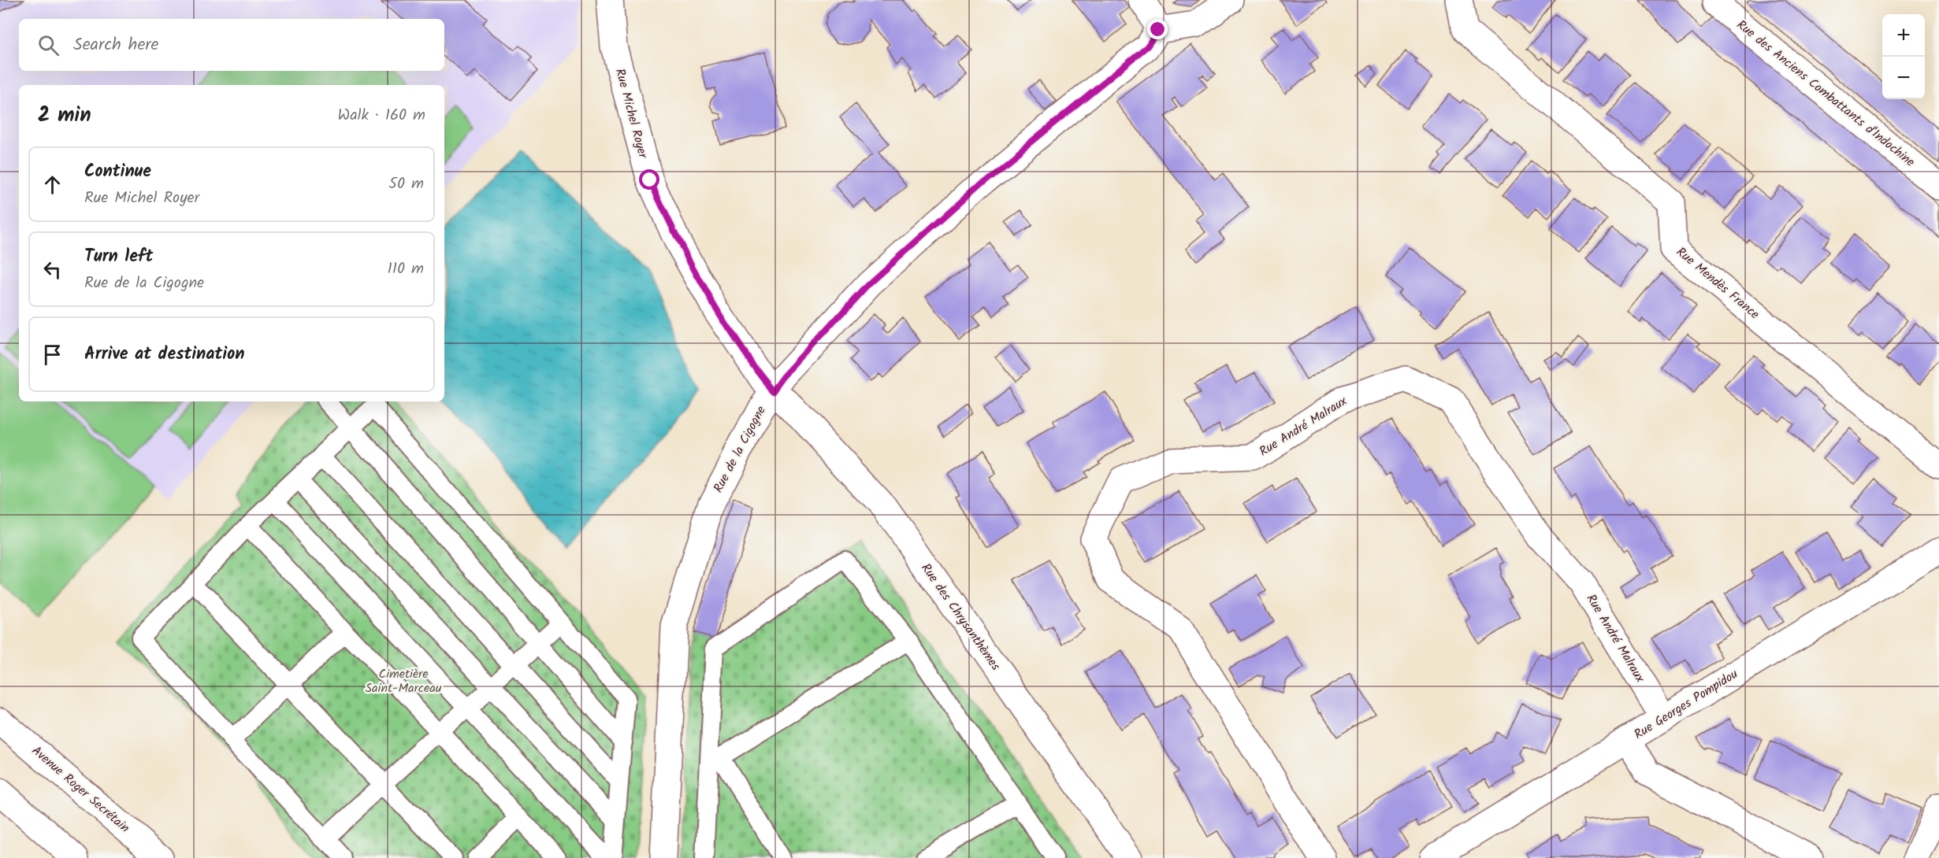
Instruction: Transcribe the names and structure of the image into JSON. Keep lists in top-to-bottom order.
{
  "streets": {
    "street": [
      "Rue des Anciens Combattants d'Indochine",
      "Rue Michel Royer",
      "Rue Mendès France",
      "Rue André Malraux",
      "Rue de la Cigogne",
      "Rue des Chrysanthèmes",
      "Rue Georges Pompidou",
      "Avenue Roger Secrétain"
    ]
  },
  "crossings": [
    ["Rue Michel Royer", "Rue de la Cigogne"],
    ["Rue Michel Royer", "Rue des Chrysanthèmes"],
    ["Rue André Malraux", "Rue Georges Pompidou"],
    ["Rue de la Cigogne", "Rue des Chrysanthèmes"]
  ],
  "parks": ["Cimetière Saint-Marceau"],
  "page": {
    "map_buttons": ["+", "−"],
    "search": "Search here",
    "heading": ["2 min", "Walk · 160 m"],
    "list": [
      ["Continue", "Rue Michel Royer", "50 m"],
      ["Turn left", "Rue de la Cigogne", "110 m"],
      "Arrive at destination"
    ]
  }
}
